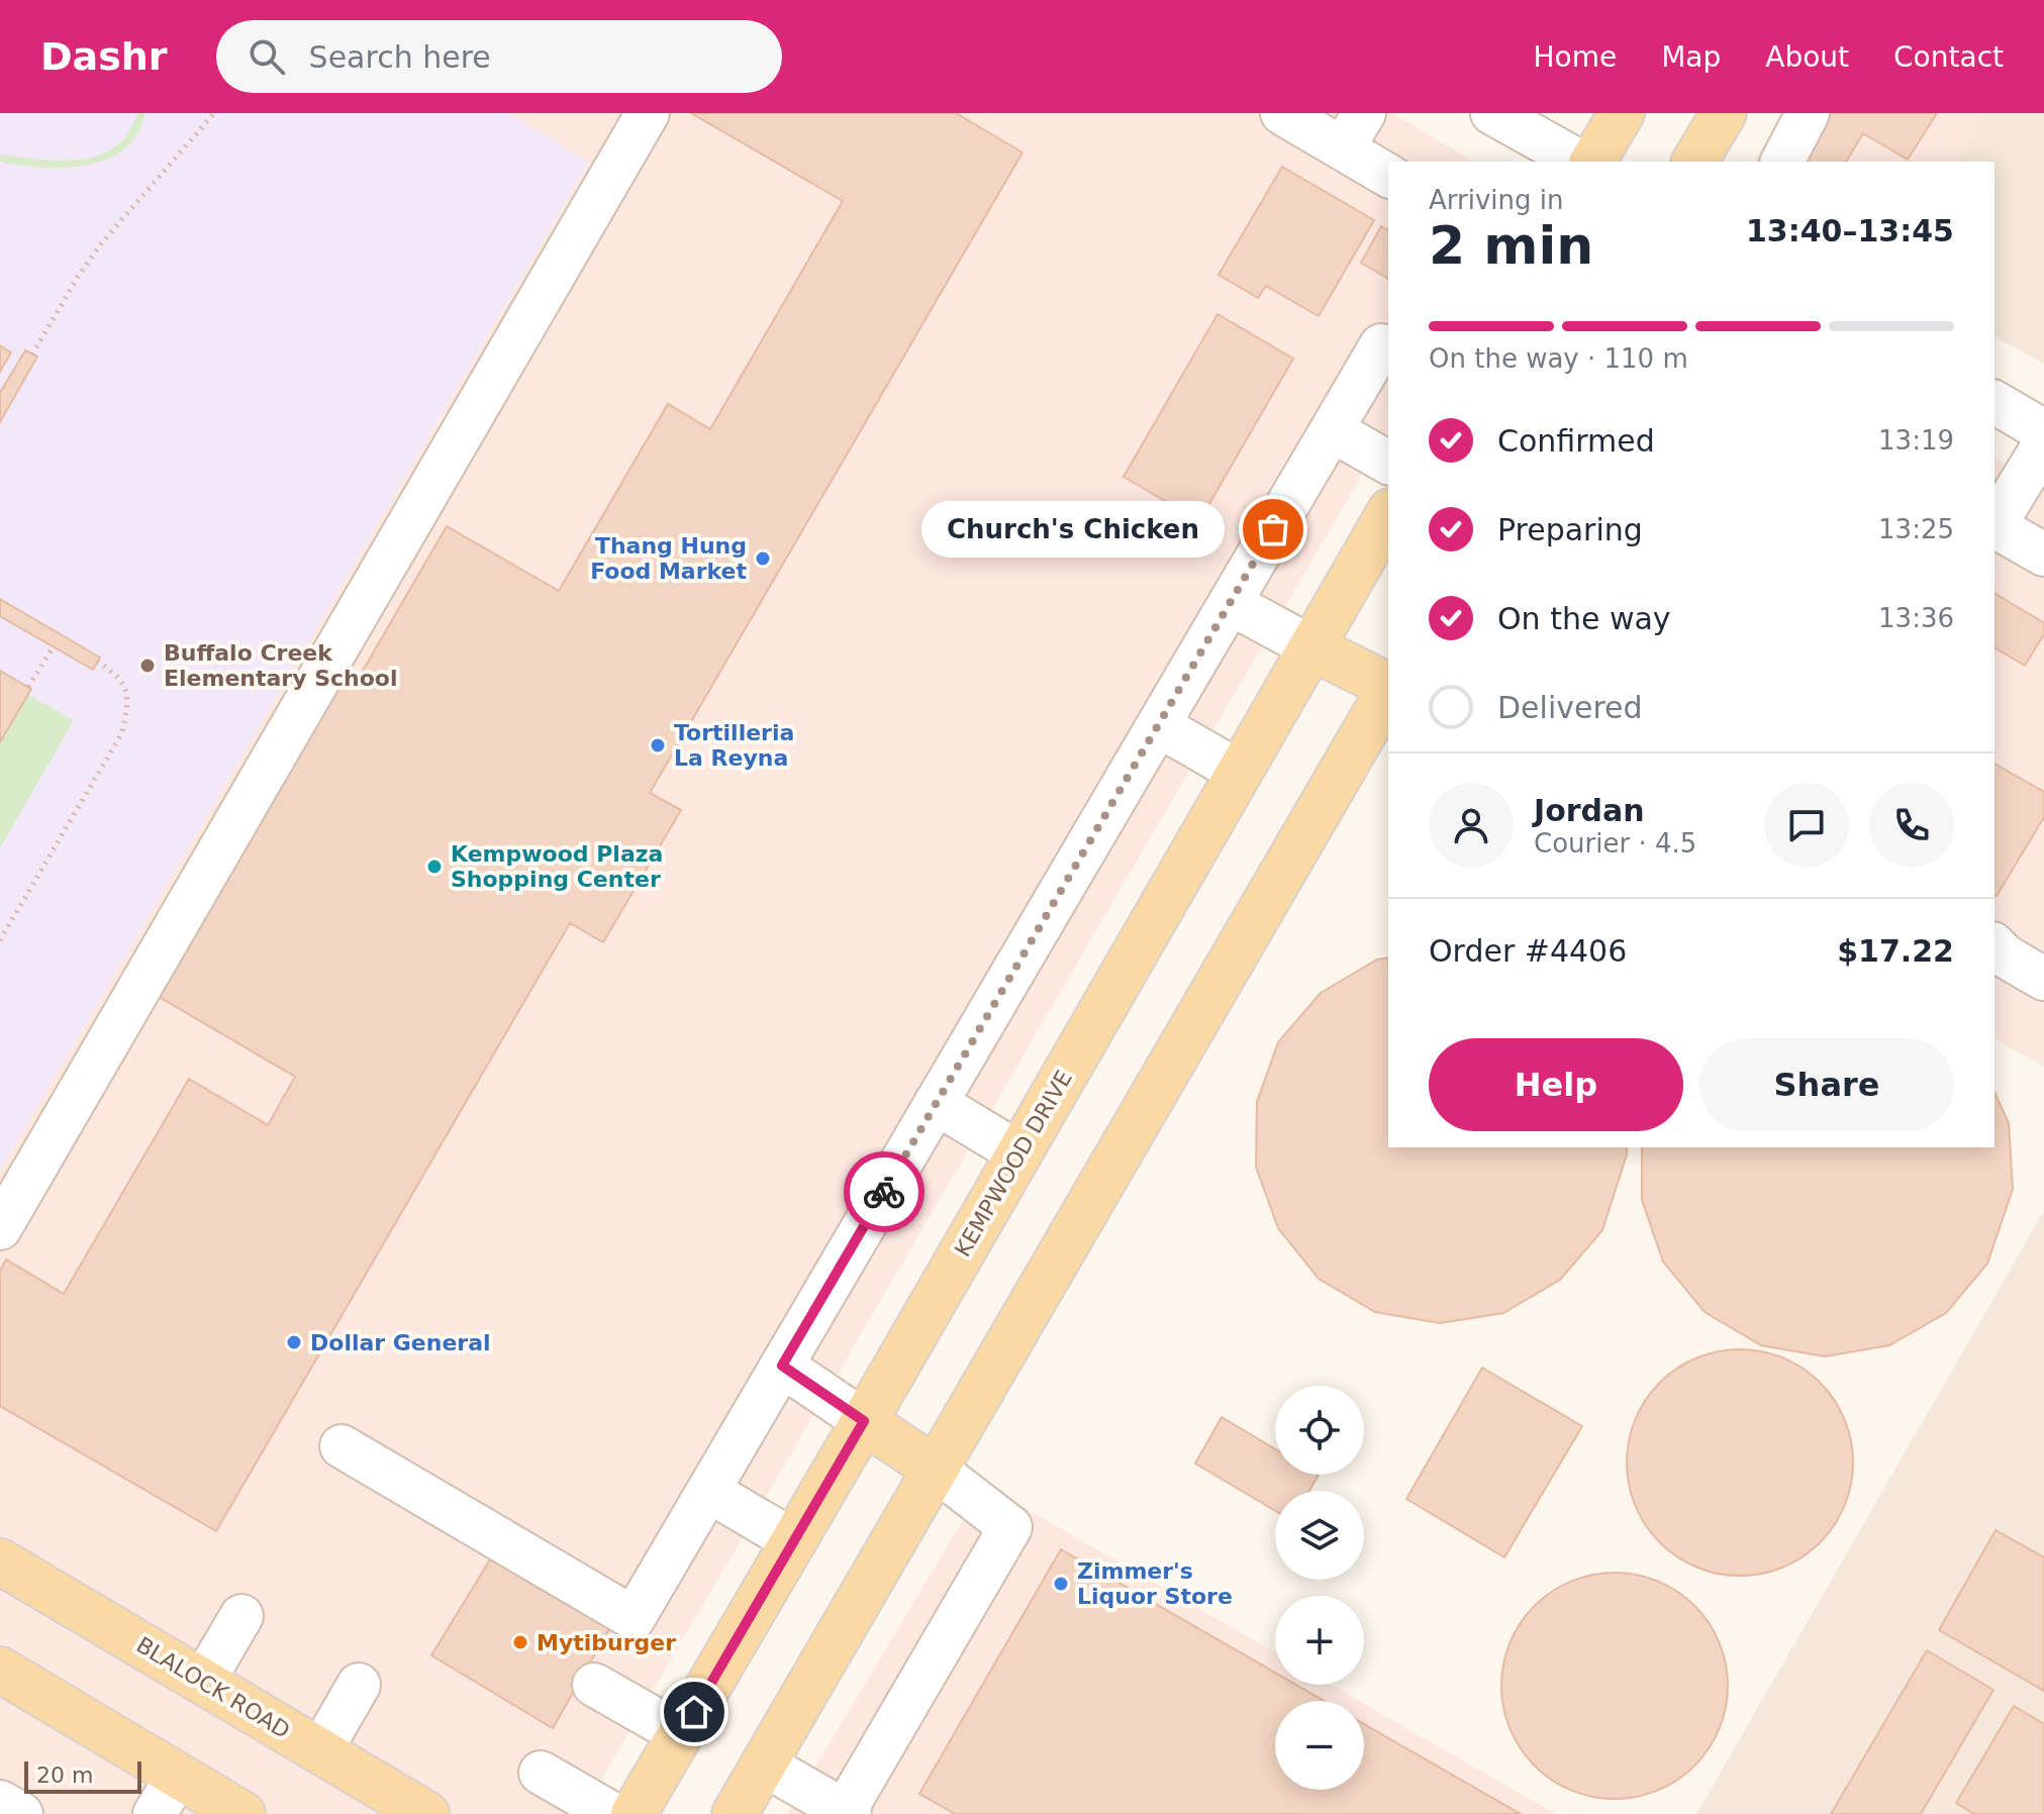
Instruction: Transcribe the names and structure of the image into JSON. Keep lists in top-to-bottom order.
{
  "streets": {
    "main road": ["KEMPWOOD DRIVE", "BLALOCK ROAD"]
  },
  "places": [
    "Church's Chicken",
    "Thang Hung Food Market",
    "Buffalo Creek Elementary School",
    "Tortilleria La Reyna",
    "Kempwood Plaza Shopping Center",
    "Dollar General",
    "Zimmer's Liquor Store",
    "Mytiburger"
  ],
  "scale_bar": "20 m",
  "page": {
    "header": "Dashr",
    "search": "Search here",
    "nav": [
      "Home",
      "Map",
      "About",
      "Contact"
    ],
    "heading": ["2 min", "Arriving in", "13:40–13:45"],
    "panel": [
      "Jordan",
      "Courier · 4.5",
      "Order #4406",
      "$17.22"
    ],
    "bar": "On the way · 110 m",
    "list": [
      ["Confirmed", "13:19"],
      ["Preparing", "13:25"],
      ["On the way", "13:36"],
      "Delivered"
    ],
    "bubble": "Church's Chicken",
    "buttons": ["Help", "Share"],
    "map_buttons": ["+", "−"],
    "scale": "20 m"
  }
}
